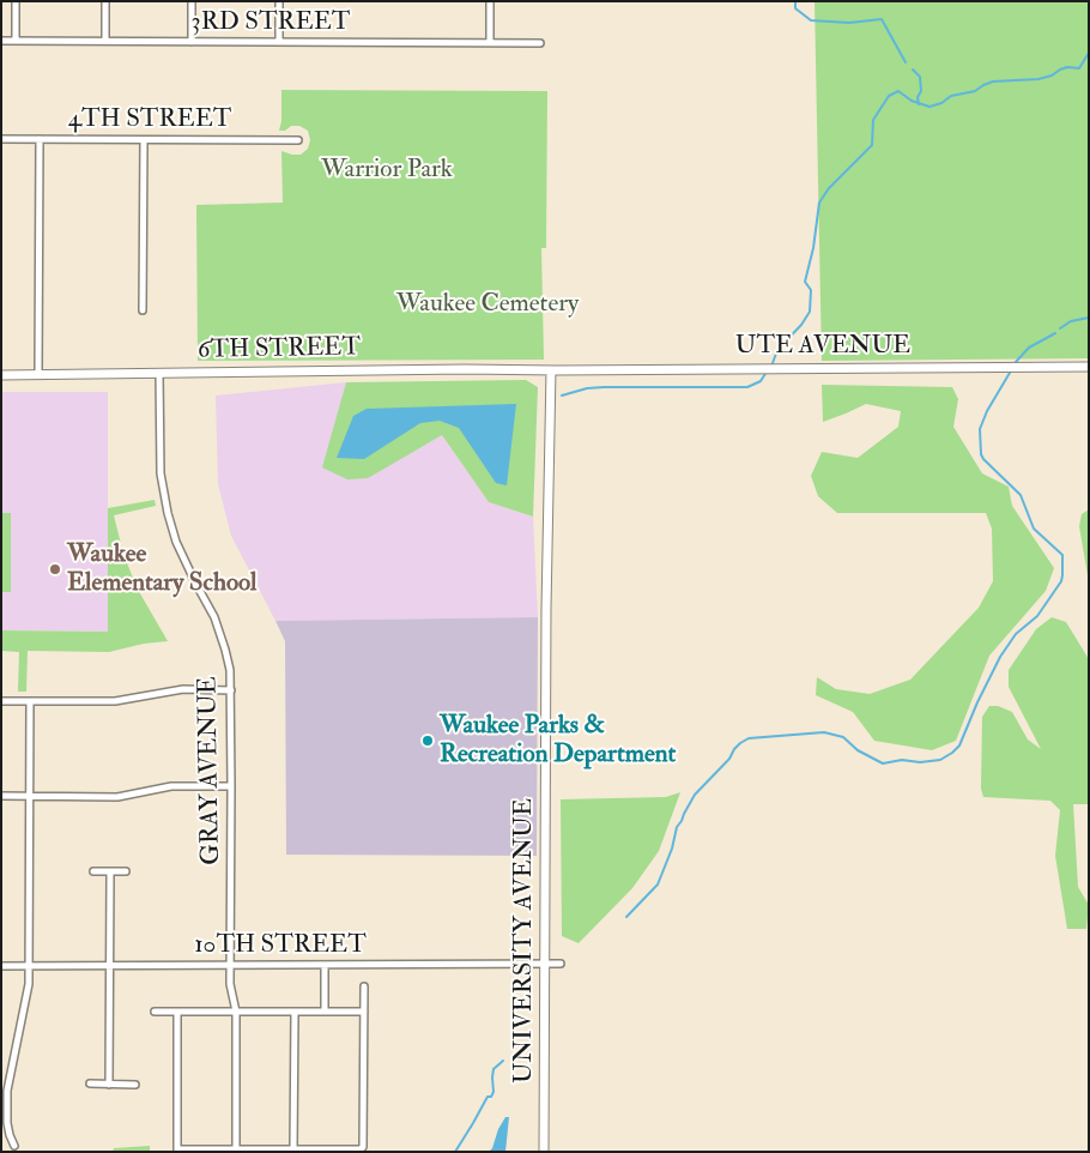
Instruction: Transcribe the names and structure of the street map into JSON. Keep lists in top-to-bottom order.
{
  "streets": {
    "main road": ["UTE AVENUE", "6TH STREET", "UNIVERSITY AVENUE"],
    "street": [
      "3RD STREET",
      "4TH STREET",
      "GRAY AVENUE",
      "10TH STREET"
    ]
  },
  "crossings": [
    ["UTE AVENUE", "6TH STREET"],
    ["UTE AVENUE", "UNIVERSITY AVENUE"],
    ["6TH STREET", "GRAY AVENUE"],
    ["6TH STREET", "UNIVERSITY AVENUE"],
    ["GRAY AVENUE", "10TH STREET"],
    ["UNIVERSITY AVENUE", "10TH STREET"]
  ],
  "parks": ["Warrior Park", "Waukee Cemetery"],
  "places": ["Waukee Elementary School", "Waukee Parks & Recreation Department"]
}
